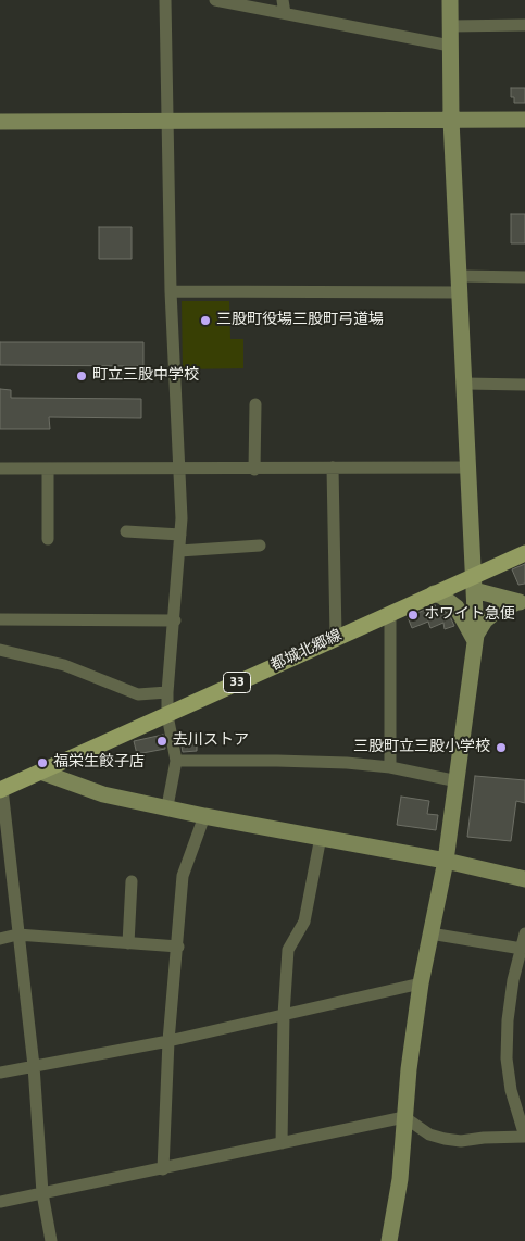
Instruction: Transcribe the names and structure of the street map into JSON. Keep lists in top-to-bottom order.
{
  "streets": {
    "main road": ["都城北郷線", "33"]
  },
  "places": [
    "三股町役場三股町弓道場",
    "町立三股中学校",
    "ホワイト急便",
    "去川ストア",
    "三股町立三股小学校",
    "福栄生餃子店"
  ]
}
